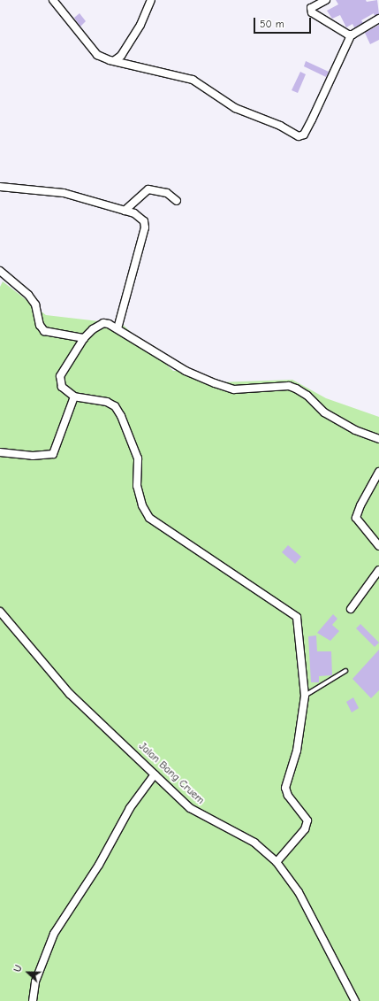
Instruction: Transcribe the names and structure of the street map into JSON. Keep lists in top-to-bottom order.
{
  "streets": {
    "street": ["Jalan Bang Cruem"]
  },
  "scale_bar": "50 m",
  "north": "left"
}
